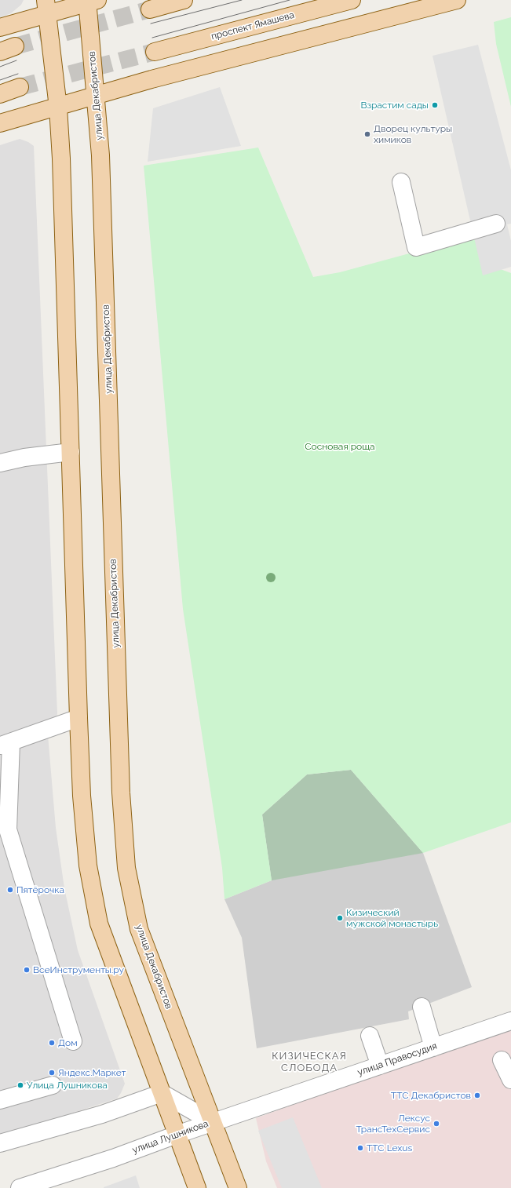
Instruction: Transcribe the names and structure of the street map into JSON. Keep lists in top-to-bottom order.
{
  "streets": {
    "main road": ["проспект Ямашева", "улица Декабристов"],
    "street": ["улица Правосудия", "улица Лушникова"]
  },
  "crossings": [
    ["улица Декабристов", "улица Правосудия"],
    ["улица Декабристов", "улица Лушникова"],
    ["улица Правосудия", "улица Лушникова"]
  ],
  "districts": ["КИЗИЧЕСКАЯ СЛОБОДА"],
  "parks": ["Сосновая роща"],
  "places": [
    "Взрастим сады",
    "Дворец культуры химиков",
    "Пятёрочка",
    "Кизический мужской монастырь",
    "ВсеИнструменты.ру",
    "Дом",
    "Яндекс.Маркет",
    "Улица Лушникова",
    "ТТС Декабристов",
    "Лексус ТрансТехСервис",
    "ТТС Lexus"
  ]
}
